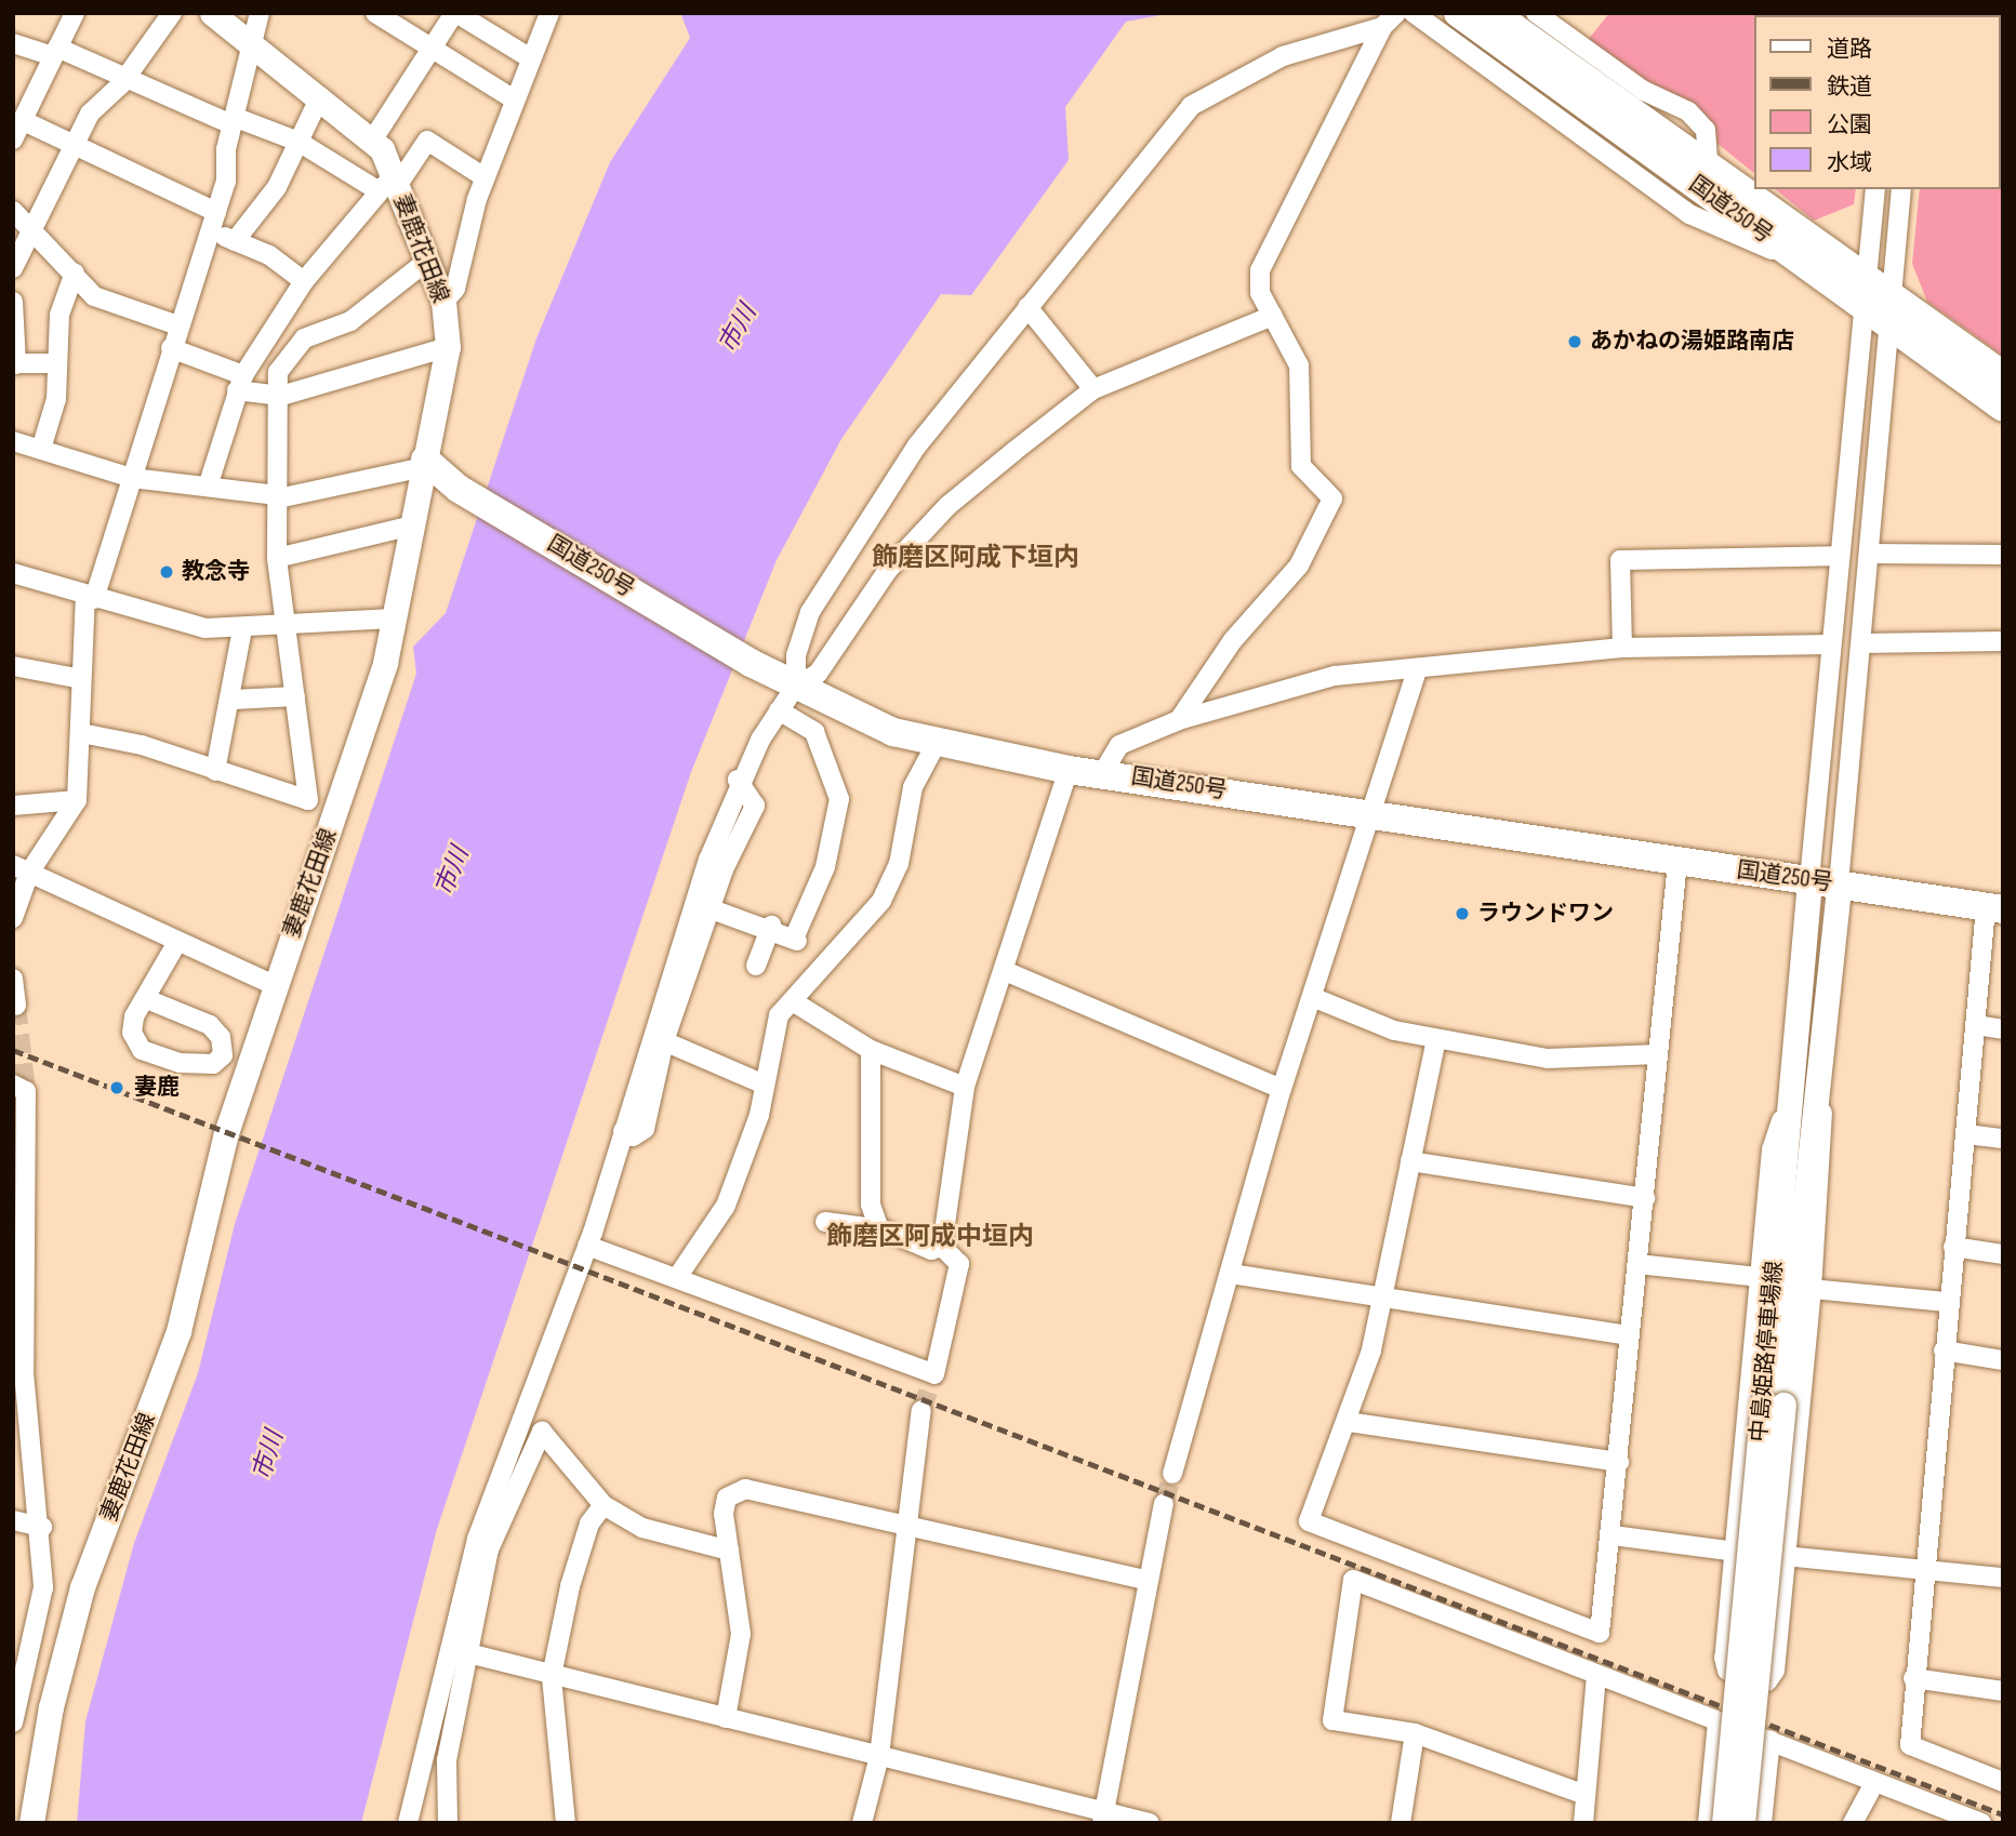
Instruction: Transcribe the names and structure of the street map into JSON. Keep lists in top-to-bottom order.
{
  "streets": {
    "highway": ["国道250号"],
    "main road": ["妻鹿花田線", "中島姫路停車場線"]
  },
  "crossings": [
    ["国道250号", "妻鹿花田線"],
    ["国道250号", "中島姫路停車場線"]
  ],
  "districts": ["飾磨区阿成下垣内", "飾磨区阿成中垣内"],
  "water": ["市川"],
  "places": [
    "あかねの湯姫路南店",
    "教念寺",
    "ラウンドワン",
    "妻鹿"
  ],
  "legend": [
    "道路",
    "鉄道",
    "公園",
    "水域"
  ]
}
